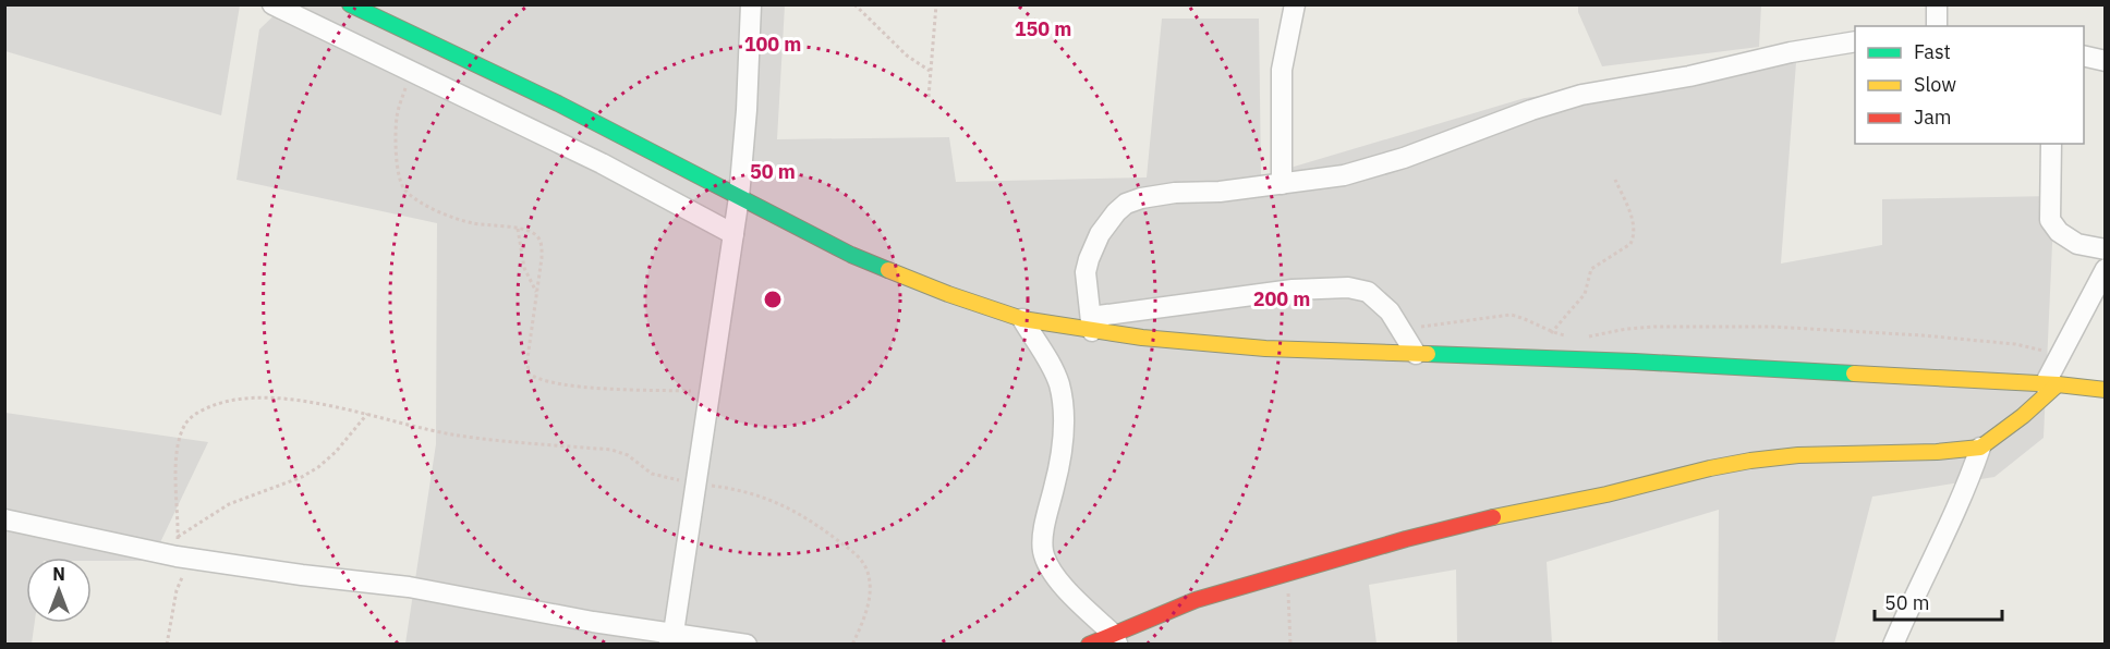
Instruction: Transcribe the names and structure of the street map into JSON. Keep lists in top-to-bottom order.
{
  "legend": ["Fast", "Slow", "Jam"],
  "scale_bar": "50 m",
  "north": "top",
  "rings": [
    "150 m",
    "100 m",
    "50 m",
    "200 m"
  ]
}
